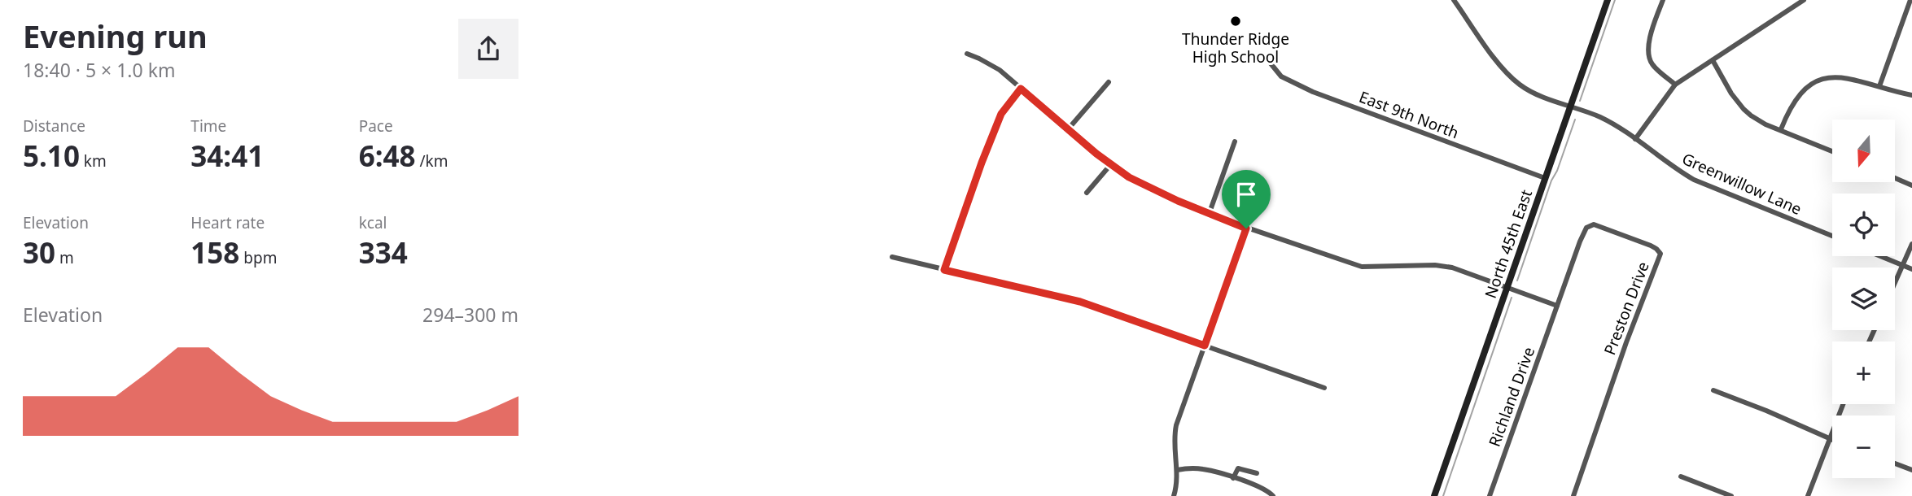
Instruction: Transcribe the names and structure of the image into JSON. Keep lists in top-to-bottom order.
{
  "streets": {
    "main road": ["North 45th East"],
    "street": [
      "East 9th North",
      "Greenwillow Lane",
      "Preston Drive",
      "Richland Drive"
    ]
  },
  "crossings": [
    ["East 9th North", "North 45th East"],
    ["Greenwillow Lane", "North 45th East"],
    ["Preston Drive", "Richland Drive"]
  ],
  "places": ["Thunder Ridge High School"],
  "north": "bottom",
  "page": {
    "heading": ["Evening run", "18:40 · 5 × 1.0 km"],
    "stats": [
      ["Distance", "5.10 km"],
      ["Time", "34:41"],
      ["Pace", "6:48 /km"],
      ["Elevation", "30 m"],
      ["Heart rate", "158 bpm"],
      ["kcal", "334"]
    ],
    "map_buttons": ["+", "−"],
    "chart": ["Elevation", "294–300 m"]
  }
}
